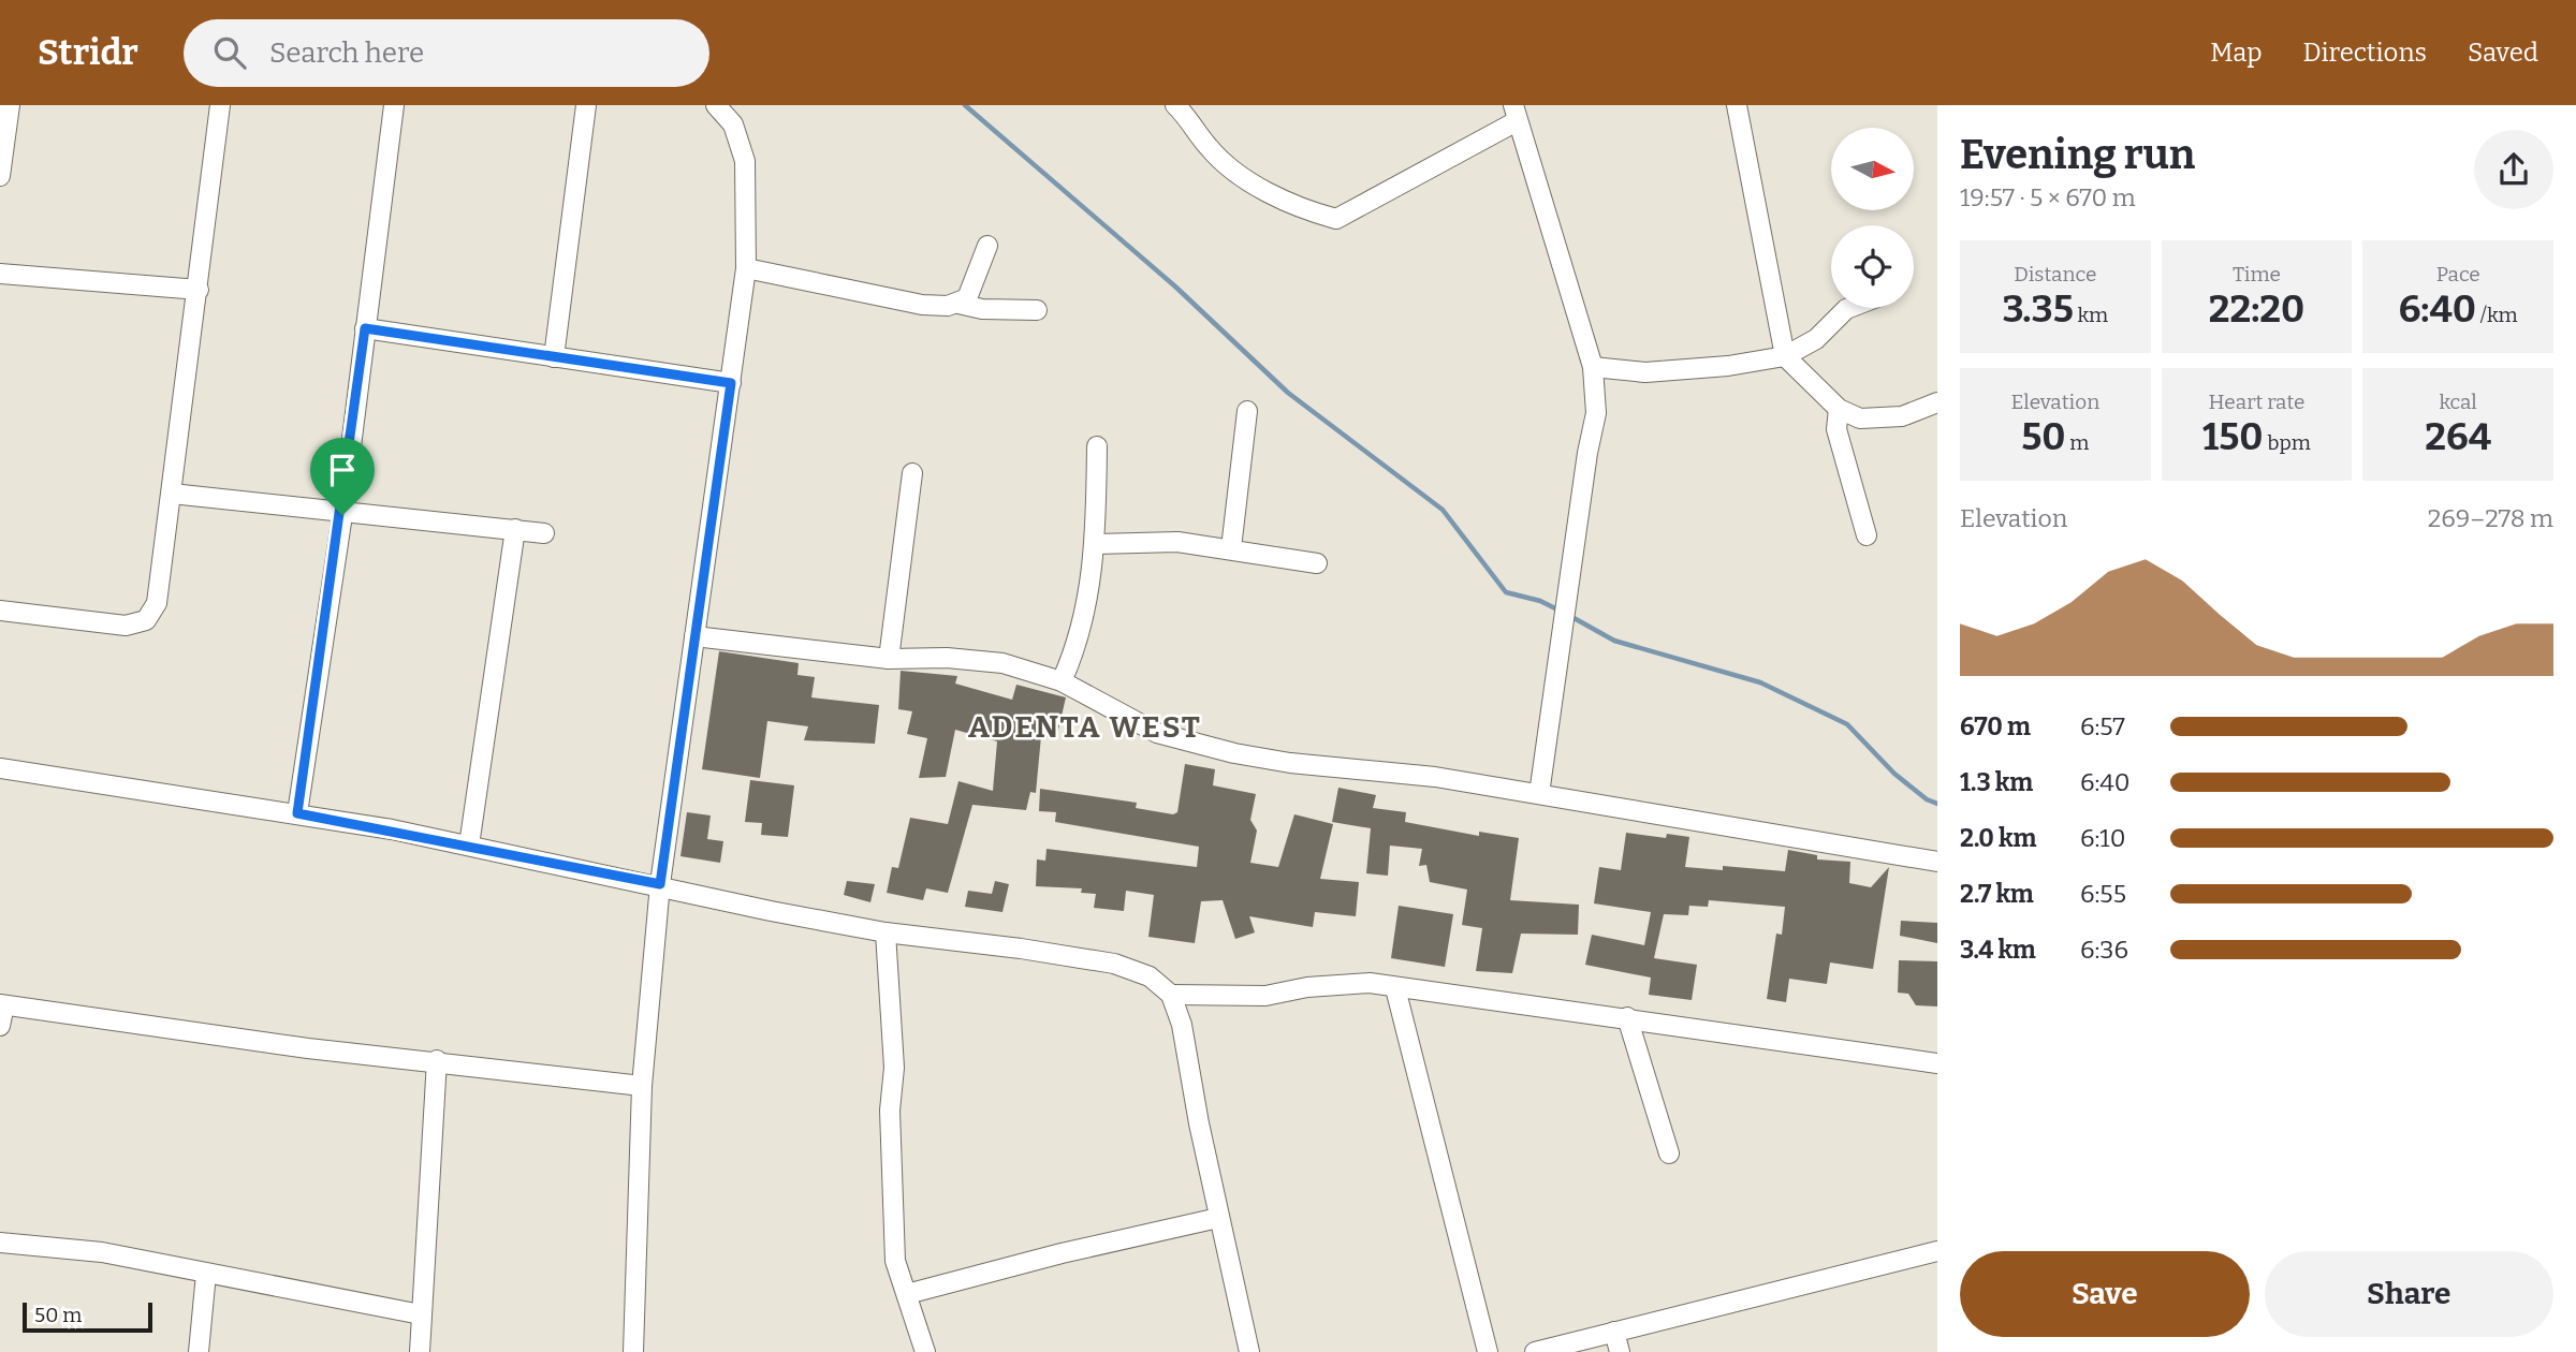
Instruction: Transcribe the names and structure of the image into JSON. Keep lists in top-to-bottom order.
{
  "districts": ["ADENTA WEST"],
  "scale_bar": "50 m",
  "north": "right",
  "page": {
    "header": "Stridr",
    "search": "Search here",
    "nav": ["Map", "Directions", "Saved"],
    "heading": ["Evening run", "19:57 · 5 × 670 m"],
    "stats": [
      ["Distance", "3.35 km"],
      ["Time", "22:20"],
      ["Pace", "6:40 /km"],
      ["Elevation", "50 m"],
      ["Heart rate", "150 bpm"],
      ["kcal", "264"]
    ],
    "chart": ["Elevation", "269–278 m"],
    "list": [
      {
        "name": "670 m",
        "note": "6:57"
      },
      {
        "name": "1.3 km",
        "note": "6:40"
      },
      {
        "name": "2.0 km",
        "note": "6:10"
      },
      {
        "name": "2.7 km",
        "note": "6:55"
      },
      {
        "name": "3.4 km",
        "note": "6:36"
      }
    ],
    "buttons": ["Save", "Share"],
    "scale": "50 m"
  }
}
